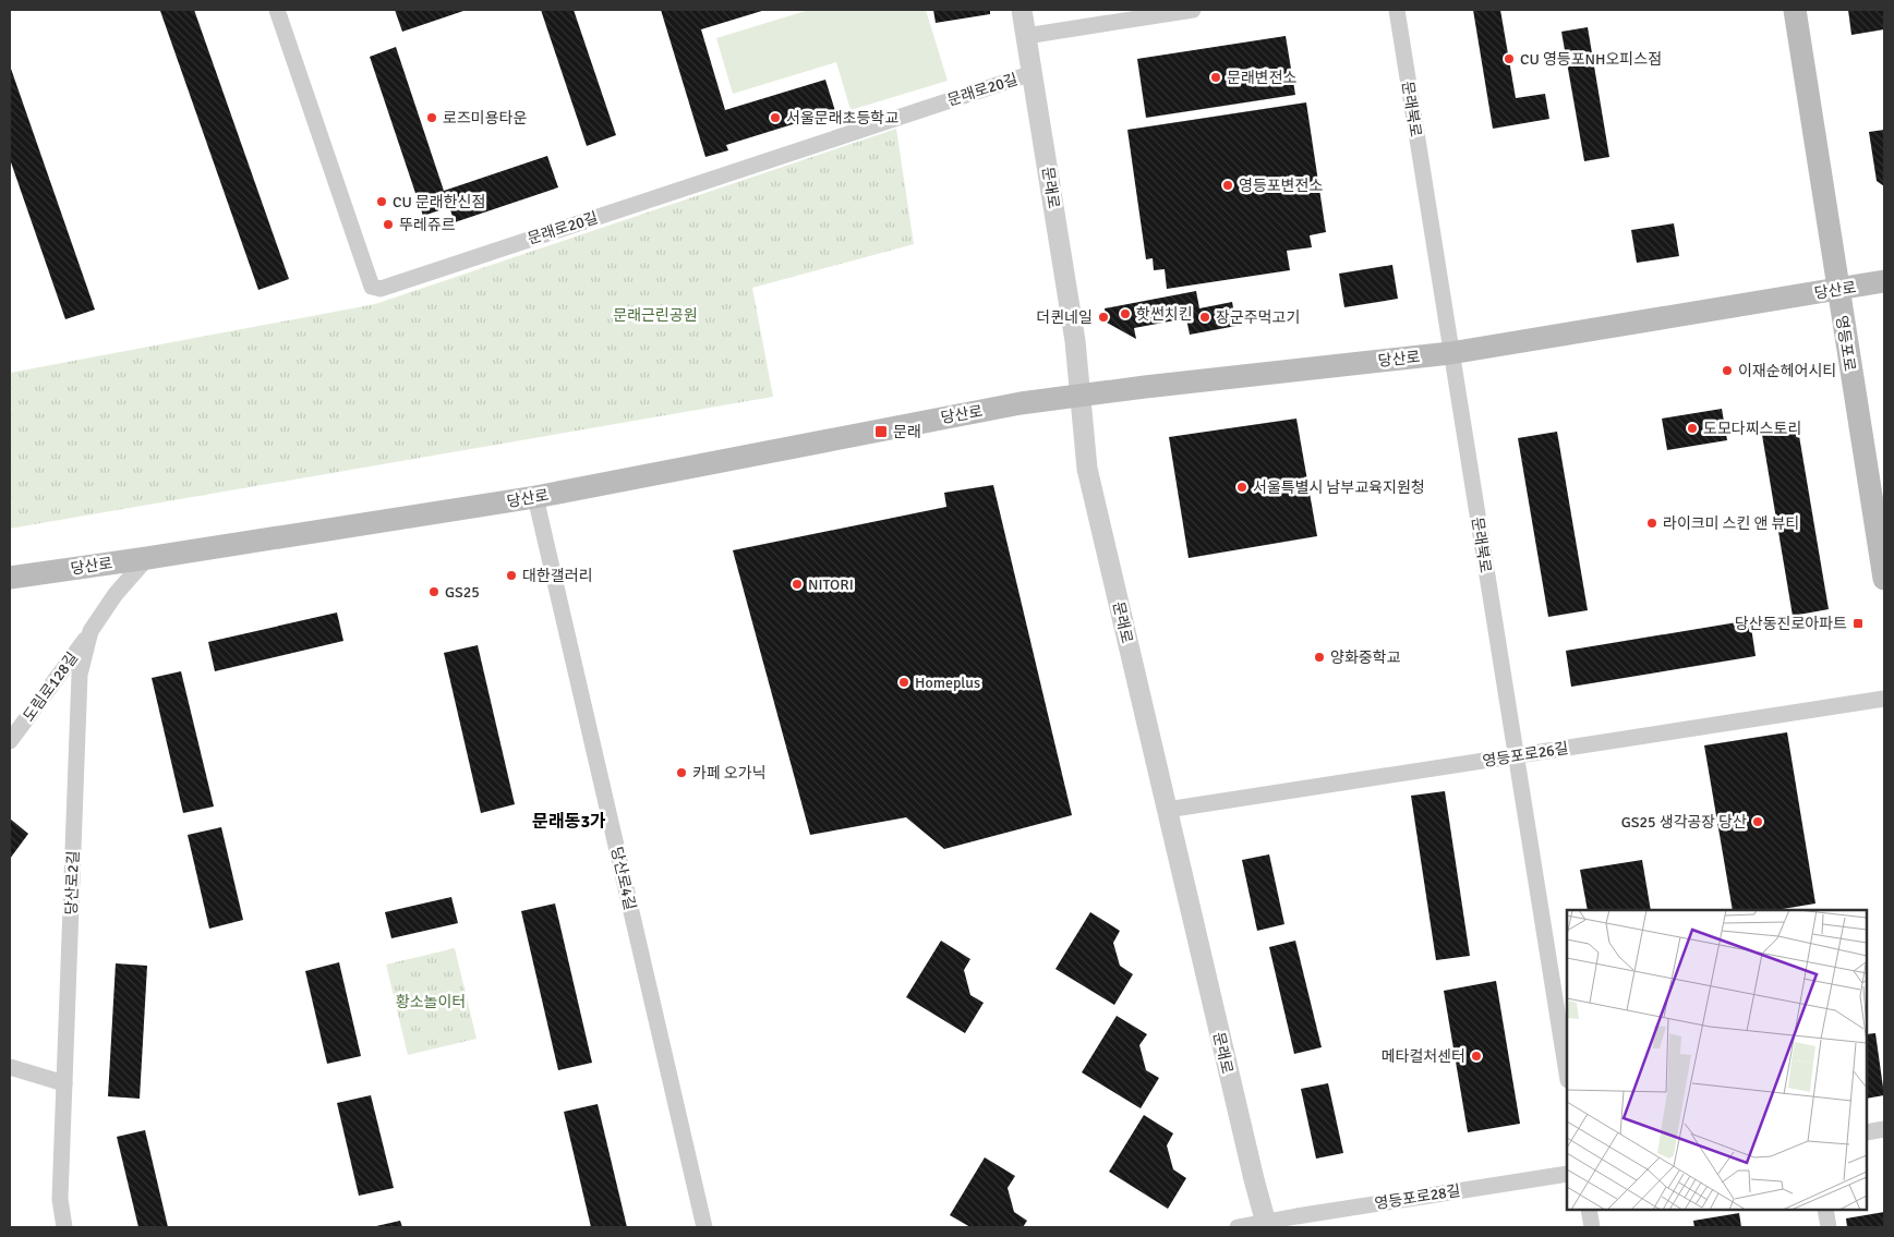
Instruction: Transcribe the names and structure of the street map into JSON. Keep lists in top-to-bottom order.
{
  "streets": {
    "main road": ["당산로", "영등포로"],
    "street": [
      "문래로20길",
      "문래북로",
      "문래로",
      "도림로128길",
      "영등포로26길",
      "당산로4길",
      "당산로2길",
      "영등포로28길"
    ]
  },
  "crossings": [
    ["문래로20길", "문래로"],
    ["문래북로", "당산로"],
    ["문래북로", "영등포로26길"],
    ["문래로", "당산로"],
    ["문래로", "영등포로26길"],
    ["문래로", "영등포로28길"],
    ["당산로", "영등포로"],
    ["당산로", "당산로4길"],
    ["당산로", "당산로2길"],
    ["도림로128길", "당산로2길"]
  ],
  "districts": ["문래동3가"],
  "parks": ["문래근린공원", "황소놀이터"],
  "places": {
    "other": [
      "CU 영등포NH오피스점",
      "문래변전소",
      "로즈미용타운",
      "서울문래초등학교",
      "영등포변전소",
      "CU 문래한신점",
      "뚜레쥬르",
      "핫썬치킨",
      "더퀸네일",
      "장군주먹고기",
      "이재순헤어시티",
      "도모다찌스토리",
      "서울특별시 남부교육지원청",
      "라이크미 스킨 앤 뷰티",
      "대한갤러리",
      "NITORI",
      "GS25",
      "양화중학교",
      "Homeplus",
      "카페 오가닉",
      "GS25 생각공장 당산",
      "메타컬처센터"
    ],
    "transit": ["문래", "당산동진로아파트"]
  }
}
